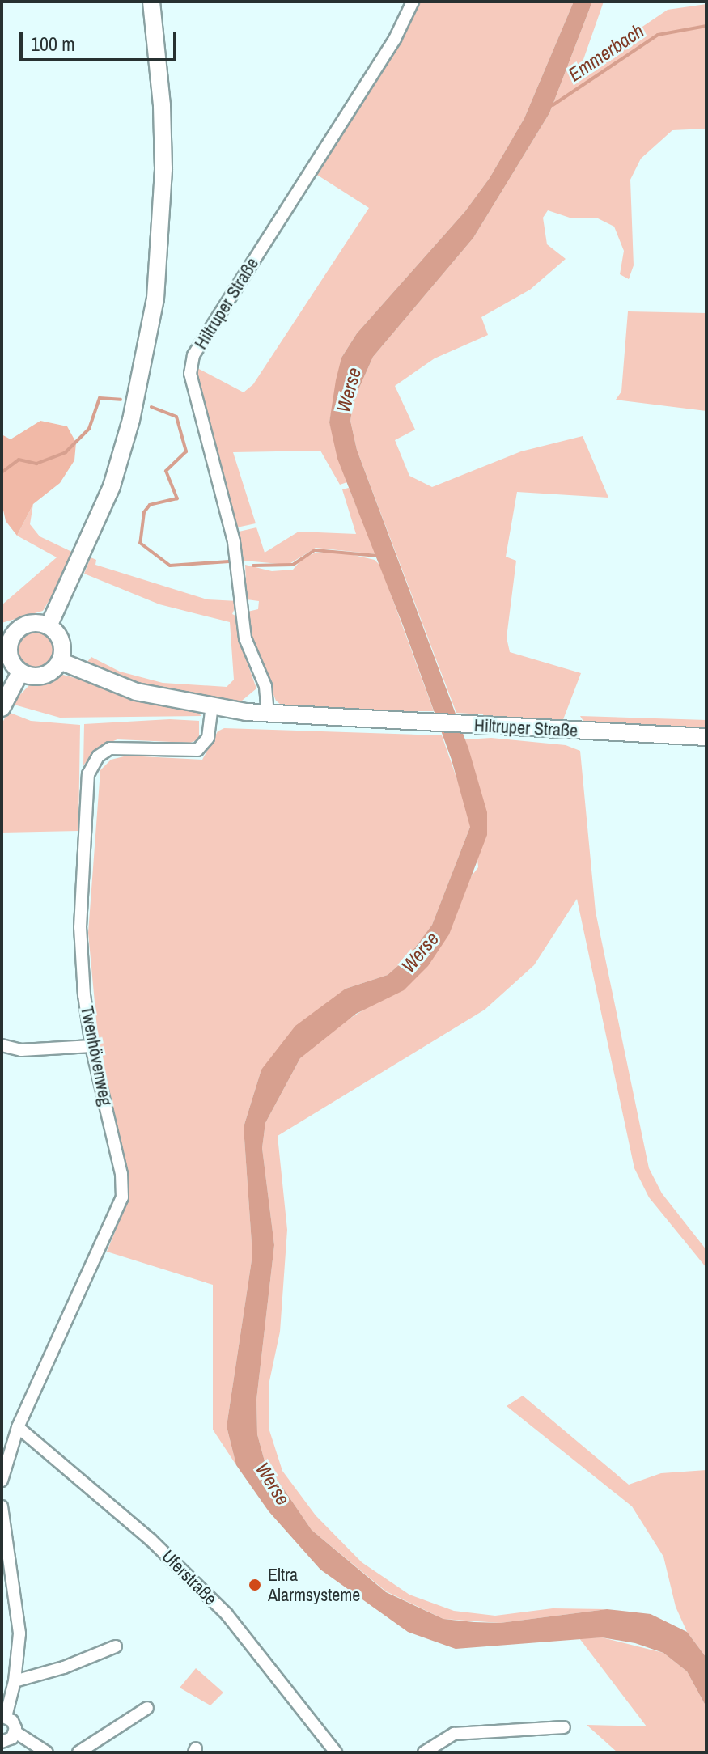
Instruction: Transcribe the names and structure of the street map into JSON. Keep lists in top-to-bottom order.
{
  "streets": {
    "main road": ["Hiltruper Straße"],
    "street": ["Twenhövenweg", "Uferstraße"]
  },
  "crossings": [
    ["Hiltruper Straße", "Twenhövenweg"],
    ["Twenhövenweg", "Uferstraße"]
  ],
  "water": ["Emmerbach", "Werse"],
  "places": ["Eltra Alarmsysteme"],
  "scale_bar": "100 m"
}
